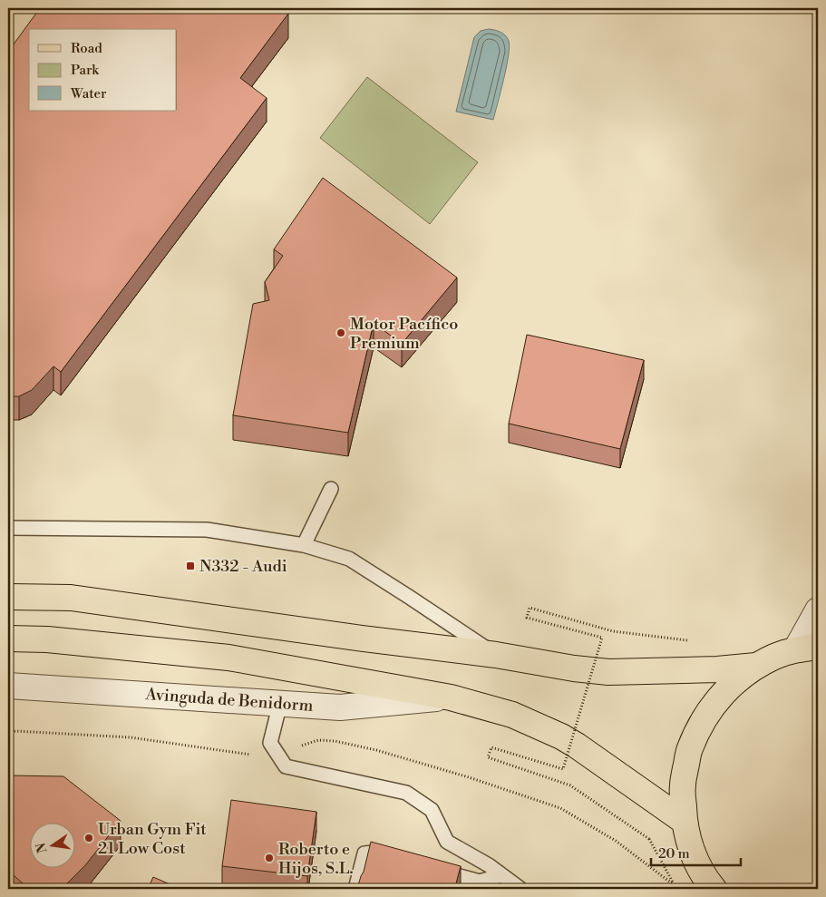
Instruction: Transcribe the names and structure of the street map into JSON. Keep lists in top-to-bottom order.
{
  "streets": {
    "street": ["Avinguda de Benidorm"]
  },
  "places": {
    "other": ["Motor Pacífico Premium", "Urban Gym Fit 21 Low Cost", "Roberto e Hijos, S.L."],
    "transit": ["N332 - Audi"]
  },
  "legend": ["Road", "Park", "Water"],
  "scale_bar": "20 m",
  "north": "left"
}
